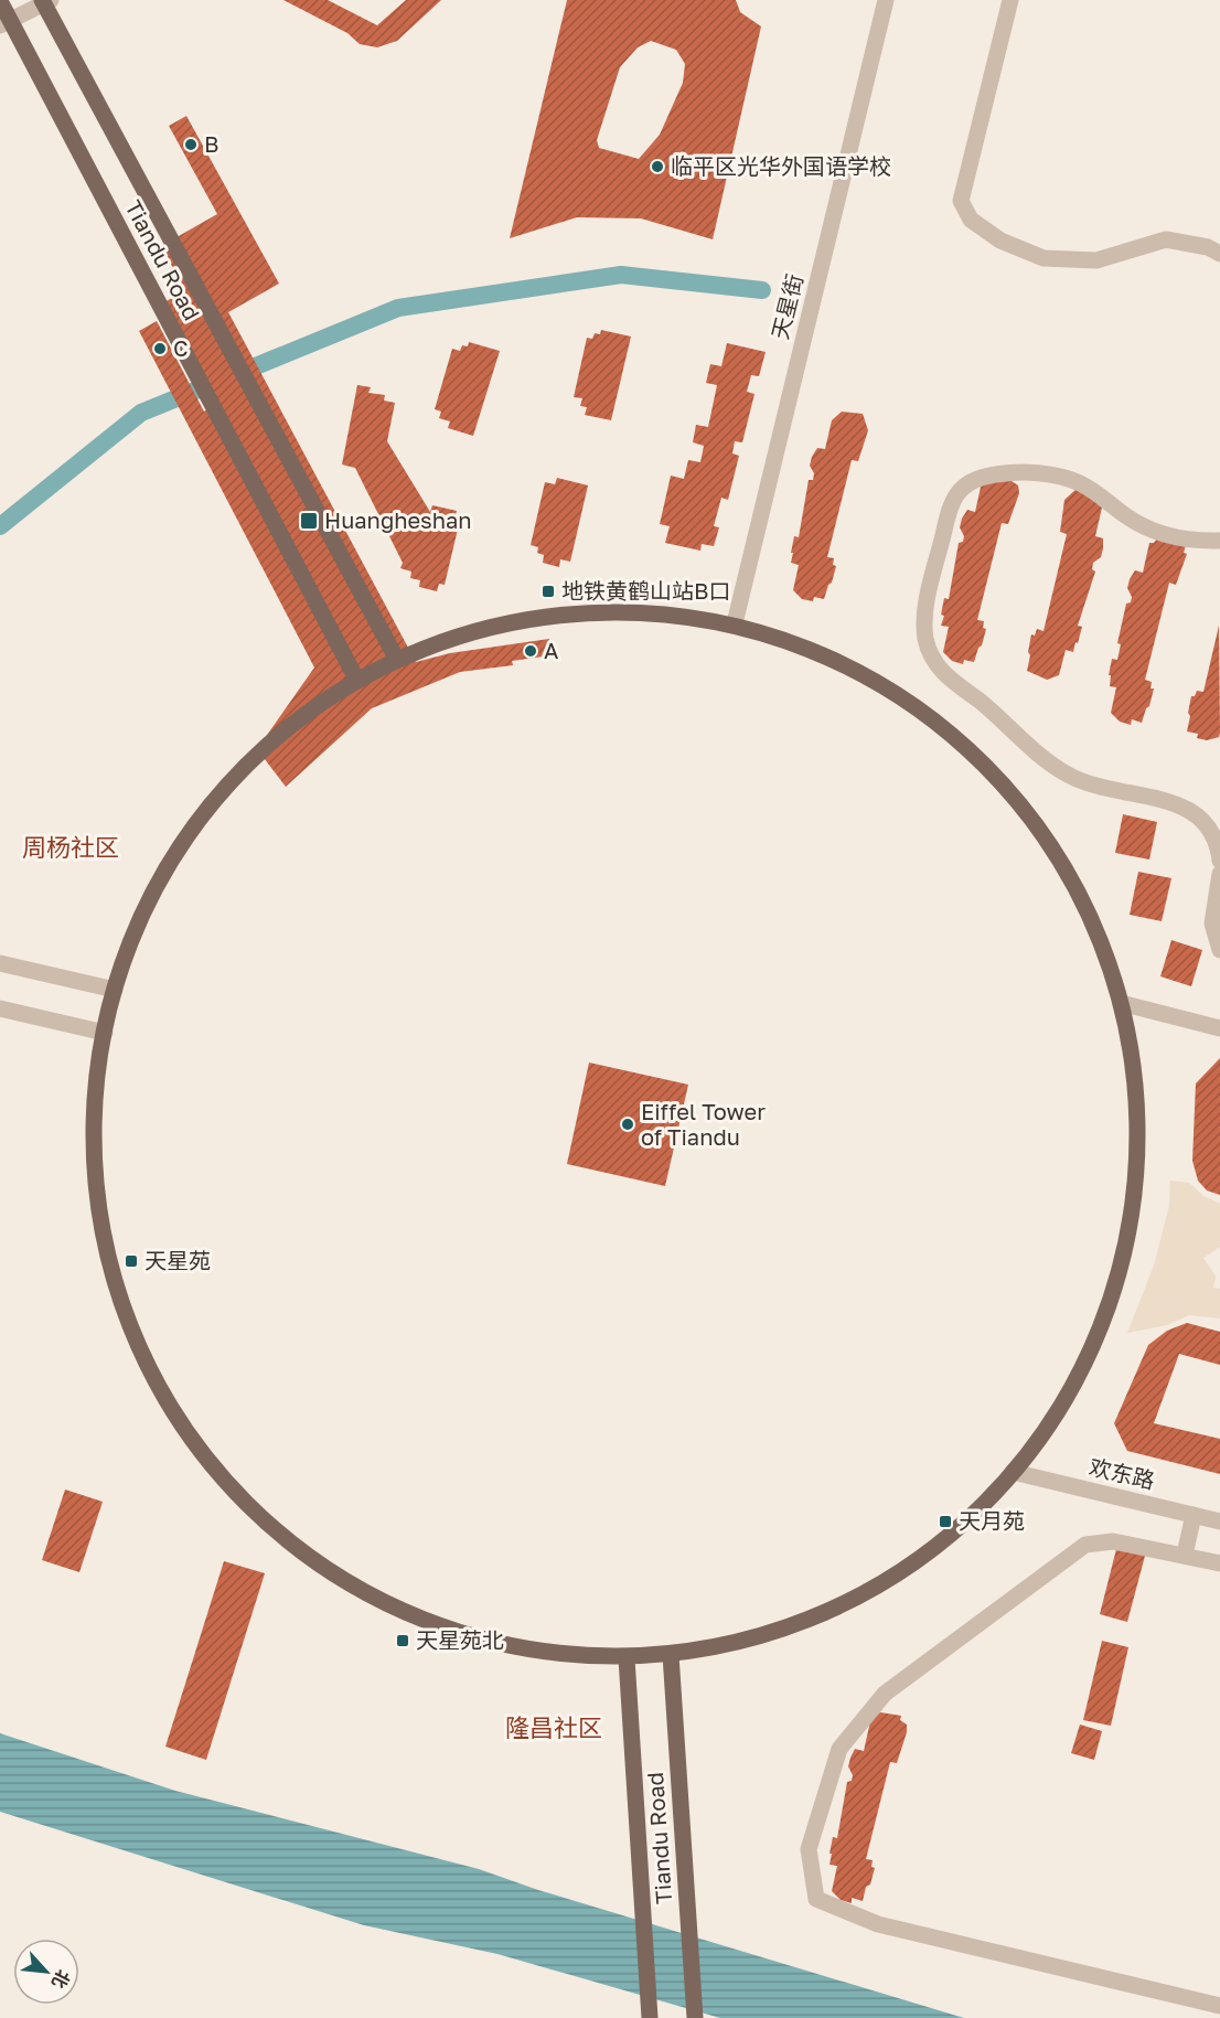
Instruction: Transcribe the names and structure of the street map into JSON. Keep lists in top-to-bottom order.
{
  "streets": {
    "main road": ["Tiandu Road"],
    "street": ["天星街", "欢东路"]
  },
  "districts": ["周杨社区", "隆昌社区"],
  "places": {
    "other": [
      "B",
      "临平区光华外国语学校",
      "C",
      "A",
      "Eiffel Tower of Tiandu"
    ],
    "transit": [
      "Huangheshan",
      "地铁黄鹤山站B口",
      "天星苑",
      "天月苑",
      "天星苑北"
    ]
  },
  "north": "bottom right"
}
